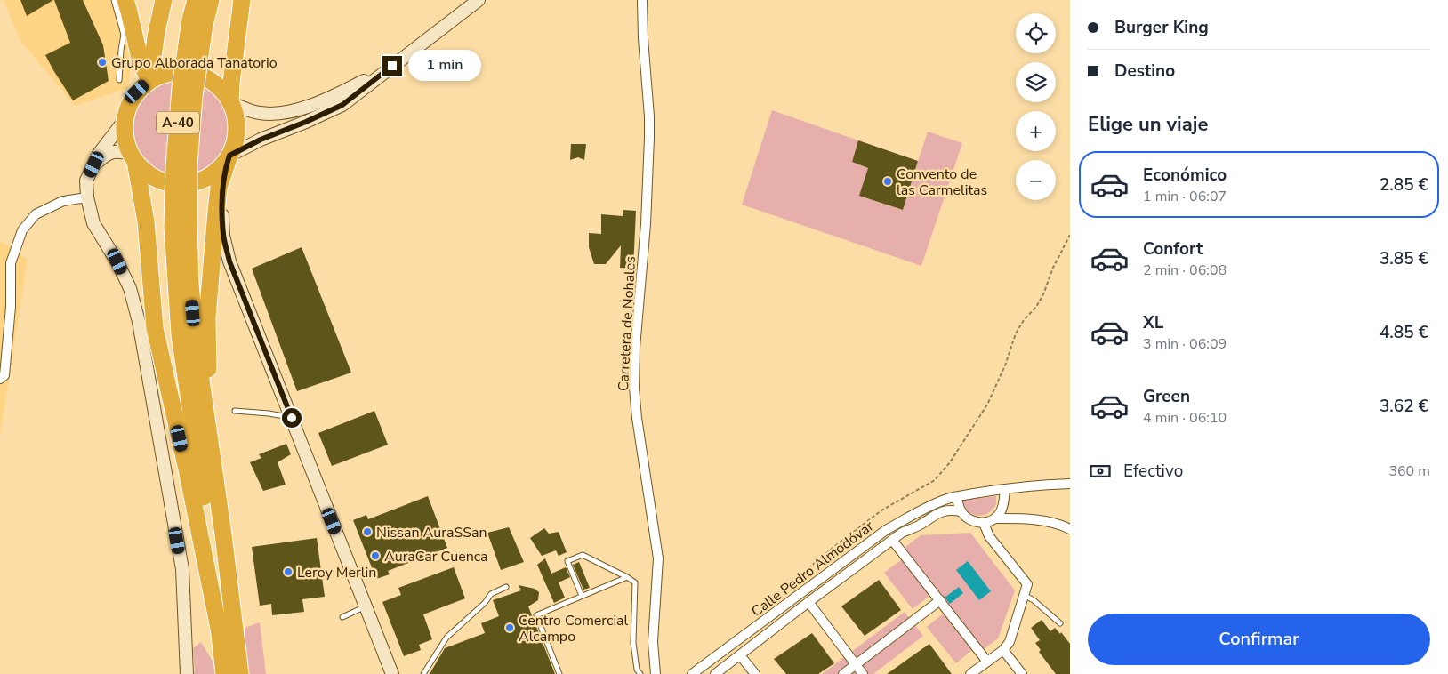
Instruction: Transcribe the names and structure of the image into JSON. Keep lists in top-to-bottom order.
{
  "streets": {
    "highway": ["A-40"],
    "street": ["Carretera de Nohales", "Calle Pedro Almodóvar"]
  },
  "places": [
    "Grupo Alborada Tanatorio",
    "Convento de las Carmelitas",
    "Nissan AuraSSan",
    "AuraCar Cuenca",
    "Leroy Merlin",
    "Centro Comercial Alcampo"
  ],
  "page": {
    "banner": ["Burger King", "Destino"],
    "map_buttons": ["+", "−"],
    "bubble": "1 min",
    "heading": "Elige un viaje",
    "list": [
      {
        "name": "Económico",
        "note": "1 min · 06:07",
        "value": "2.85 €"
      },
      {
        "name": "Confort",
        "note": "2 min · 06:08",
        "value": "3.85 €"
      },
      {
        "name": "XL",
        "note": "3 min · 06:09",
        "value": "4.85 €"
      },
      {
        "name": "Green",
        "note": "4 min · 06:10",
        "value": "3.62 €"
      }
    ],
    "pay": ["Efectivo", "360 m"],
    "buttons": "Confirmar"
  }
}
